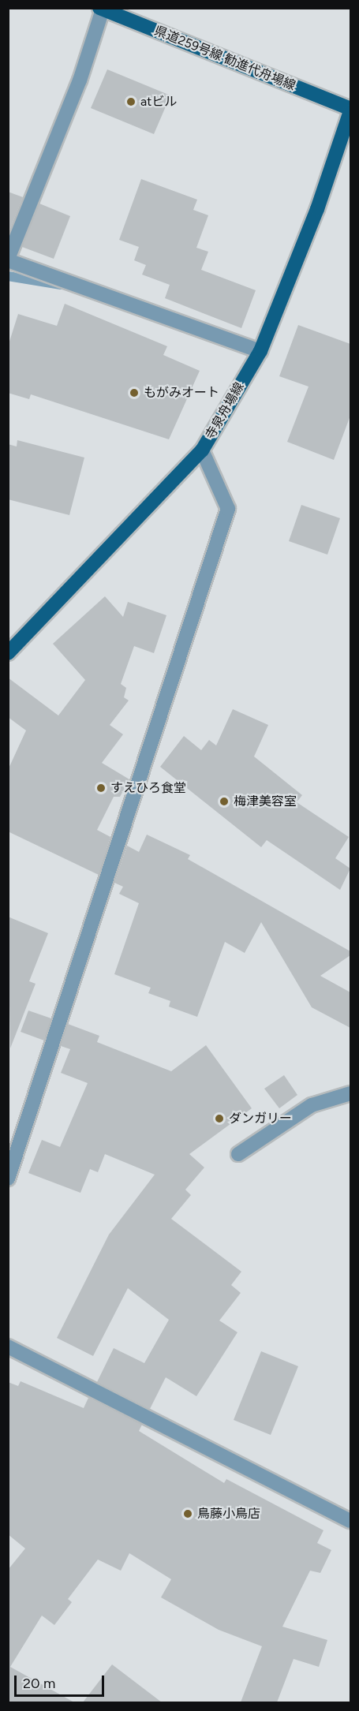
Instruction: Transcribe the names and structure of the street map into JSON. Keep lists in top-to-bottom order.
{
  "streets": {
    "main road": ["県道259号線 勧進代舟場線", "寺泉舟場線"]
  },
  "crossings": [
    ["県道259号線 勧進代舟場線", "寺泉舟場線"]
  ],
  "places": [
    "atビル",
    "もがみオート",
    "すえひろ食堂",
    "梅津美容室",
    "ダンガリー",
    "鳥藤小鳥店"
  ],
  "scale_bar": "20 m"
}
